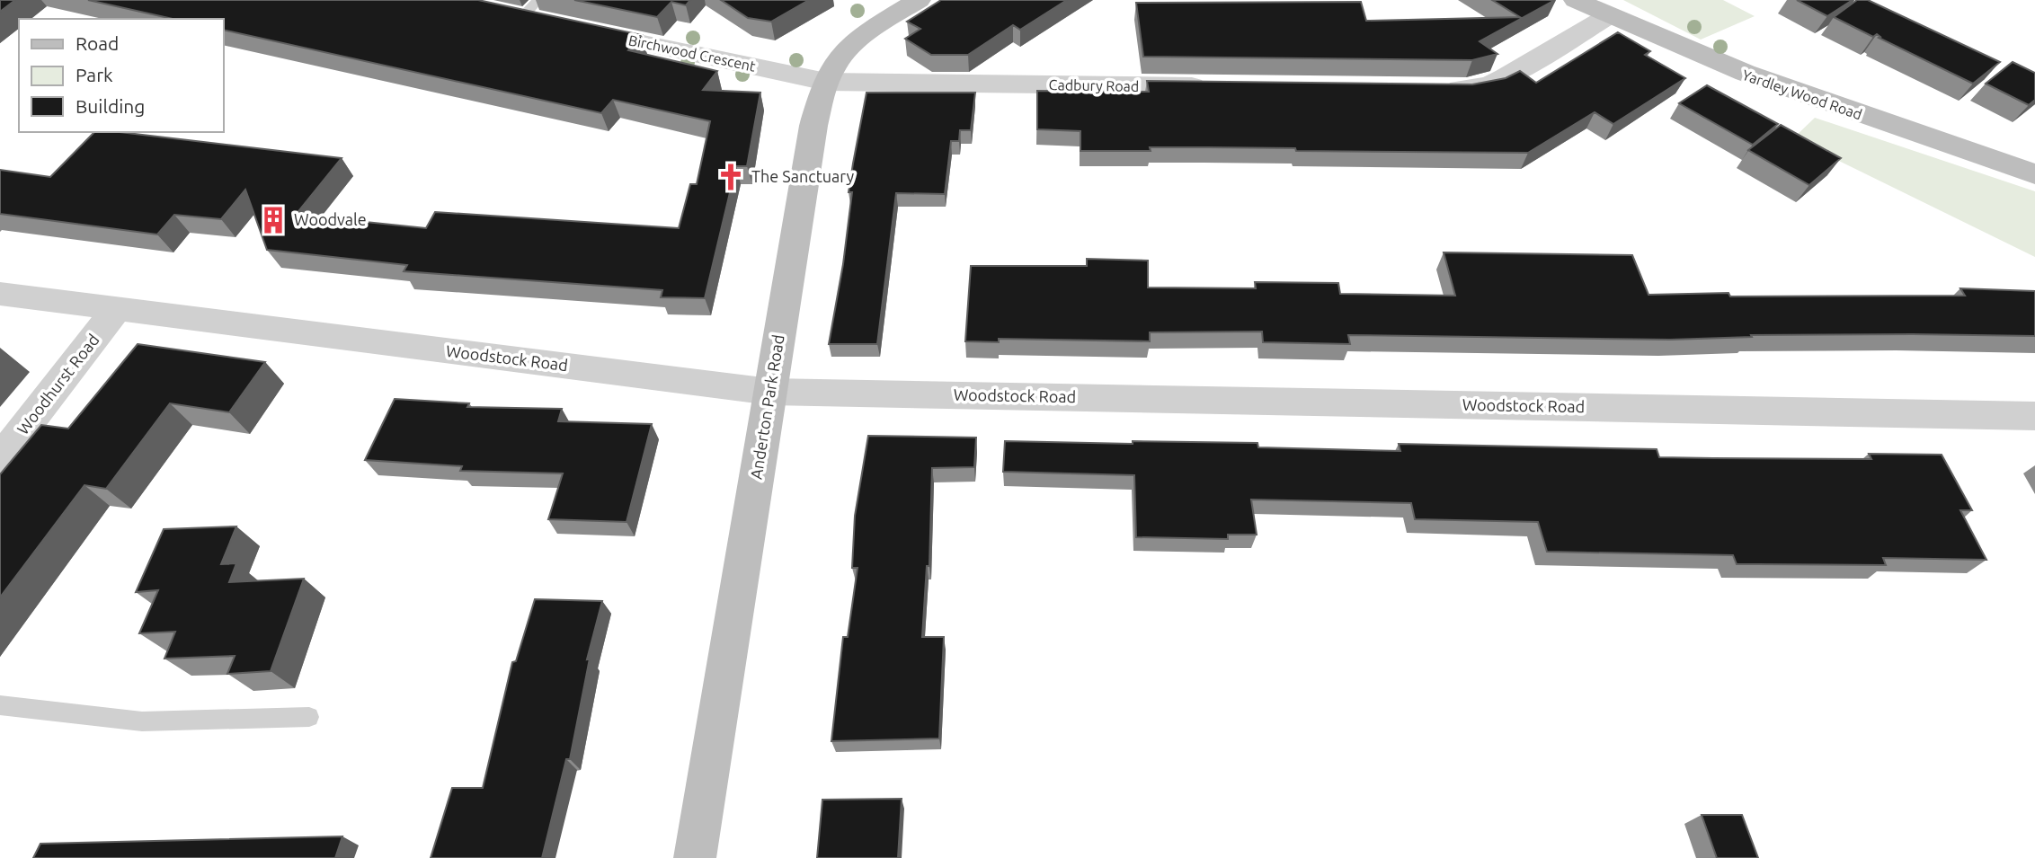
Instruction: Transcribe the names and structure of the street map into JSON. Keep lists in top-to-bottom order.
{
  "streets": {
    "street": [
      "Birchwood Crescent",
      "Cadbury Road",
      "Yardley Wood Road",
      "Woodstock Road",
      "Woodhurst Road",
      "Anderton Park Road"
    ]
  },
  "crossings": [
    ["Birchwood Crescent", "Cadbury Road"],
    ["Birchwood Crescent", "Anderton Park Road"],
    ["Cadbury Road", "Anderton Park Road"],
    ["Woodstock Road", "Woodhurst Road"],
    ["Woodstock Road", "Anderton Park Road"]
  ],
  "places": {
    "church": ["The Sanctuary"],
    "building": ["Woodvale"]
  },
  "legend": ["Road", "Park", "Building"]
}
